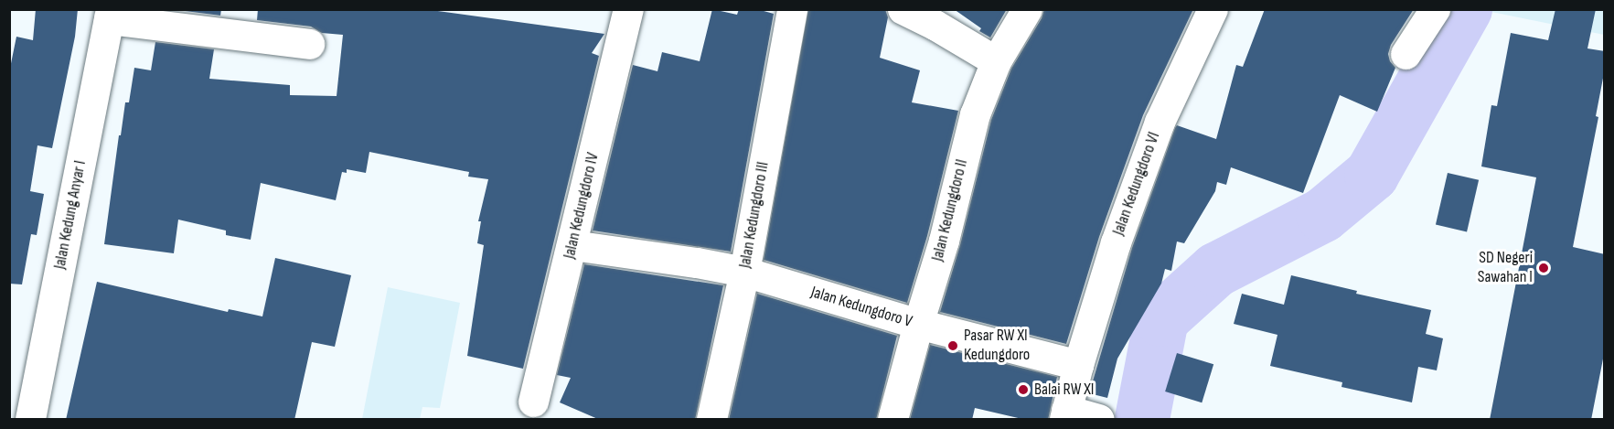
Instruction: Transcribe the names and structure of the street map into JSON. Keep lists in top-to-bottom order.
{
  "streets": {
    "street": [
      "Jalan Kedungdoro VI",
      "Jalan Kedungdoro IV",
      "Jalan Kedungdoro II",
      "Jalan Kedung Anyar I",
      "Jalan Kedungdoro III",
      "Jalan Kedungdoro V"
    ]
  },
  "crossings": [
    ["Jalan Kedungdoro VI", "Jalan Kedungdoro V"],
    ["Jalan Kedungdoro IV", "Jalan Kedungdoro V"],
    ["Jalan Kedungdoro II", "Jalan Kedungdoro V"],
    ["Jalan Kedungdoro III", "Jalan Kedungdoro V"]
  ],
  "places": ["SD Negeri Sawahan I", "Pasar RW XI Kedungdoro", "Balai RW XI"]
}
